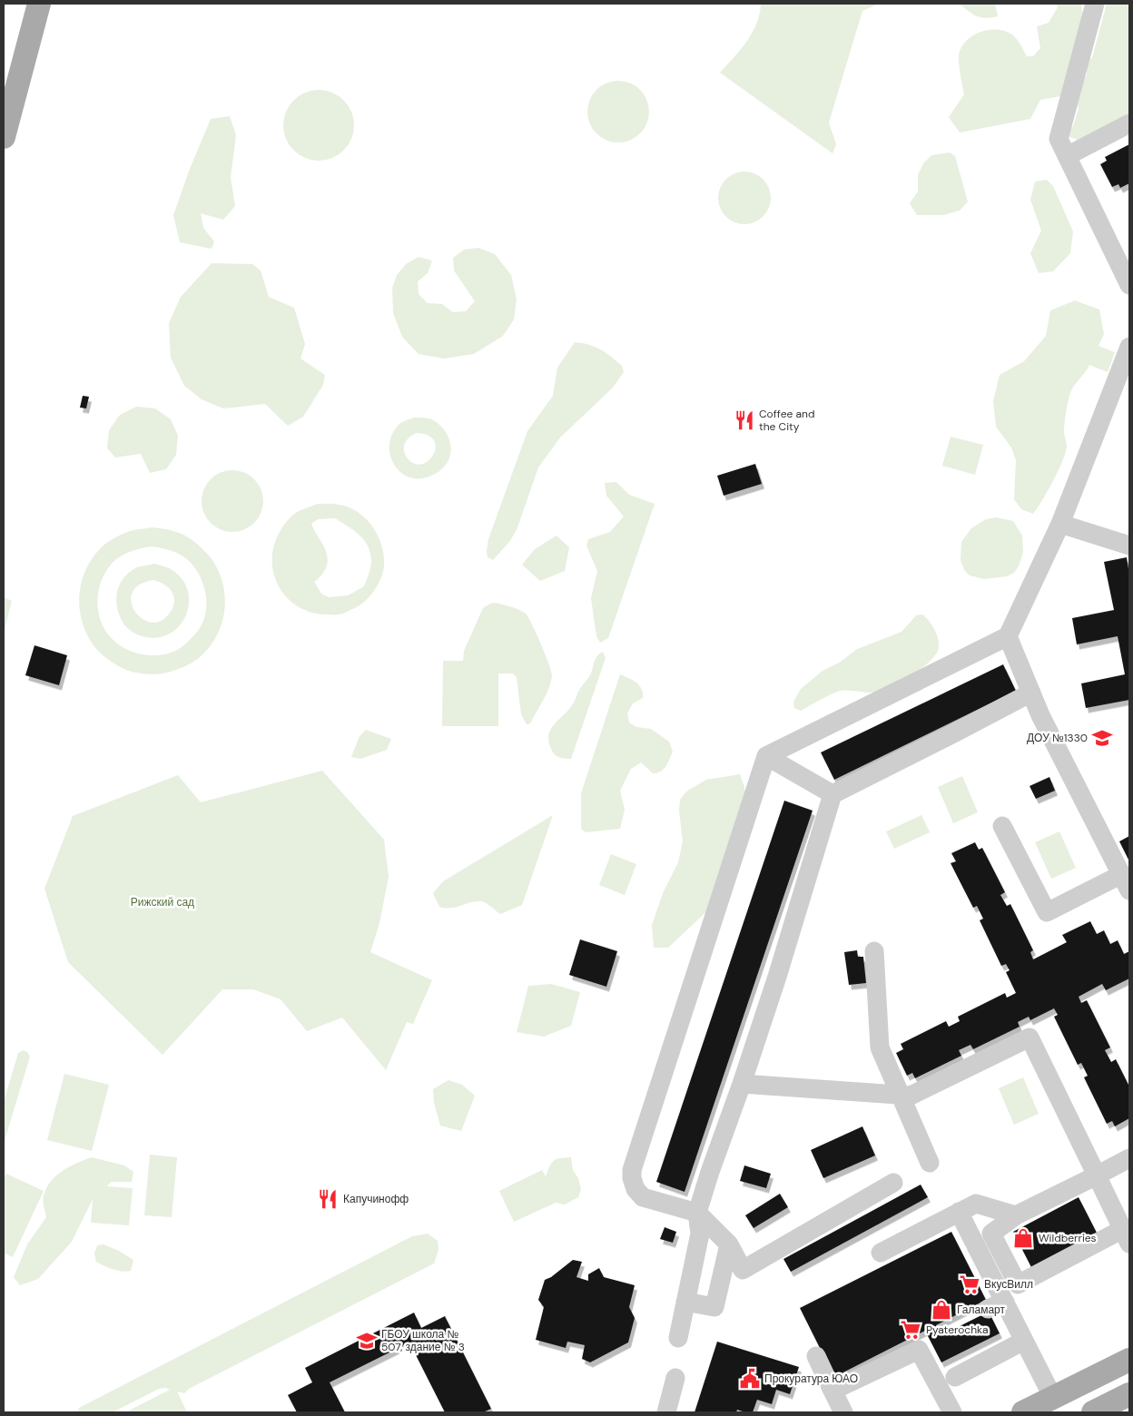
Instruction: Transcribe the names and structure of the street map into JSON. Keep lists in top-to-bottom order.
{
  "parks": ["Рижский сад"],
  "places": {
    "restaurant": ["Coffee and the City", "Капучинофф"],
    "school or university": ["ДОУ №1330", "ГБОУ школа № 507, здание № 3"],
    "shop": ["Wildberries", "Галамарт"],
    "supermarket": ["ВкусВилл", "Pyaterochka"],
    "public building": ["Прокуратура ЮАО"]
  }
}
